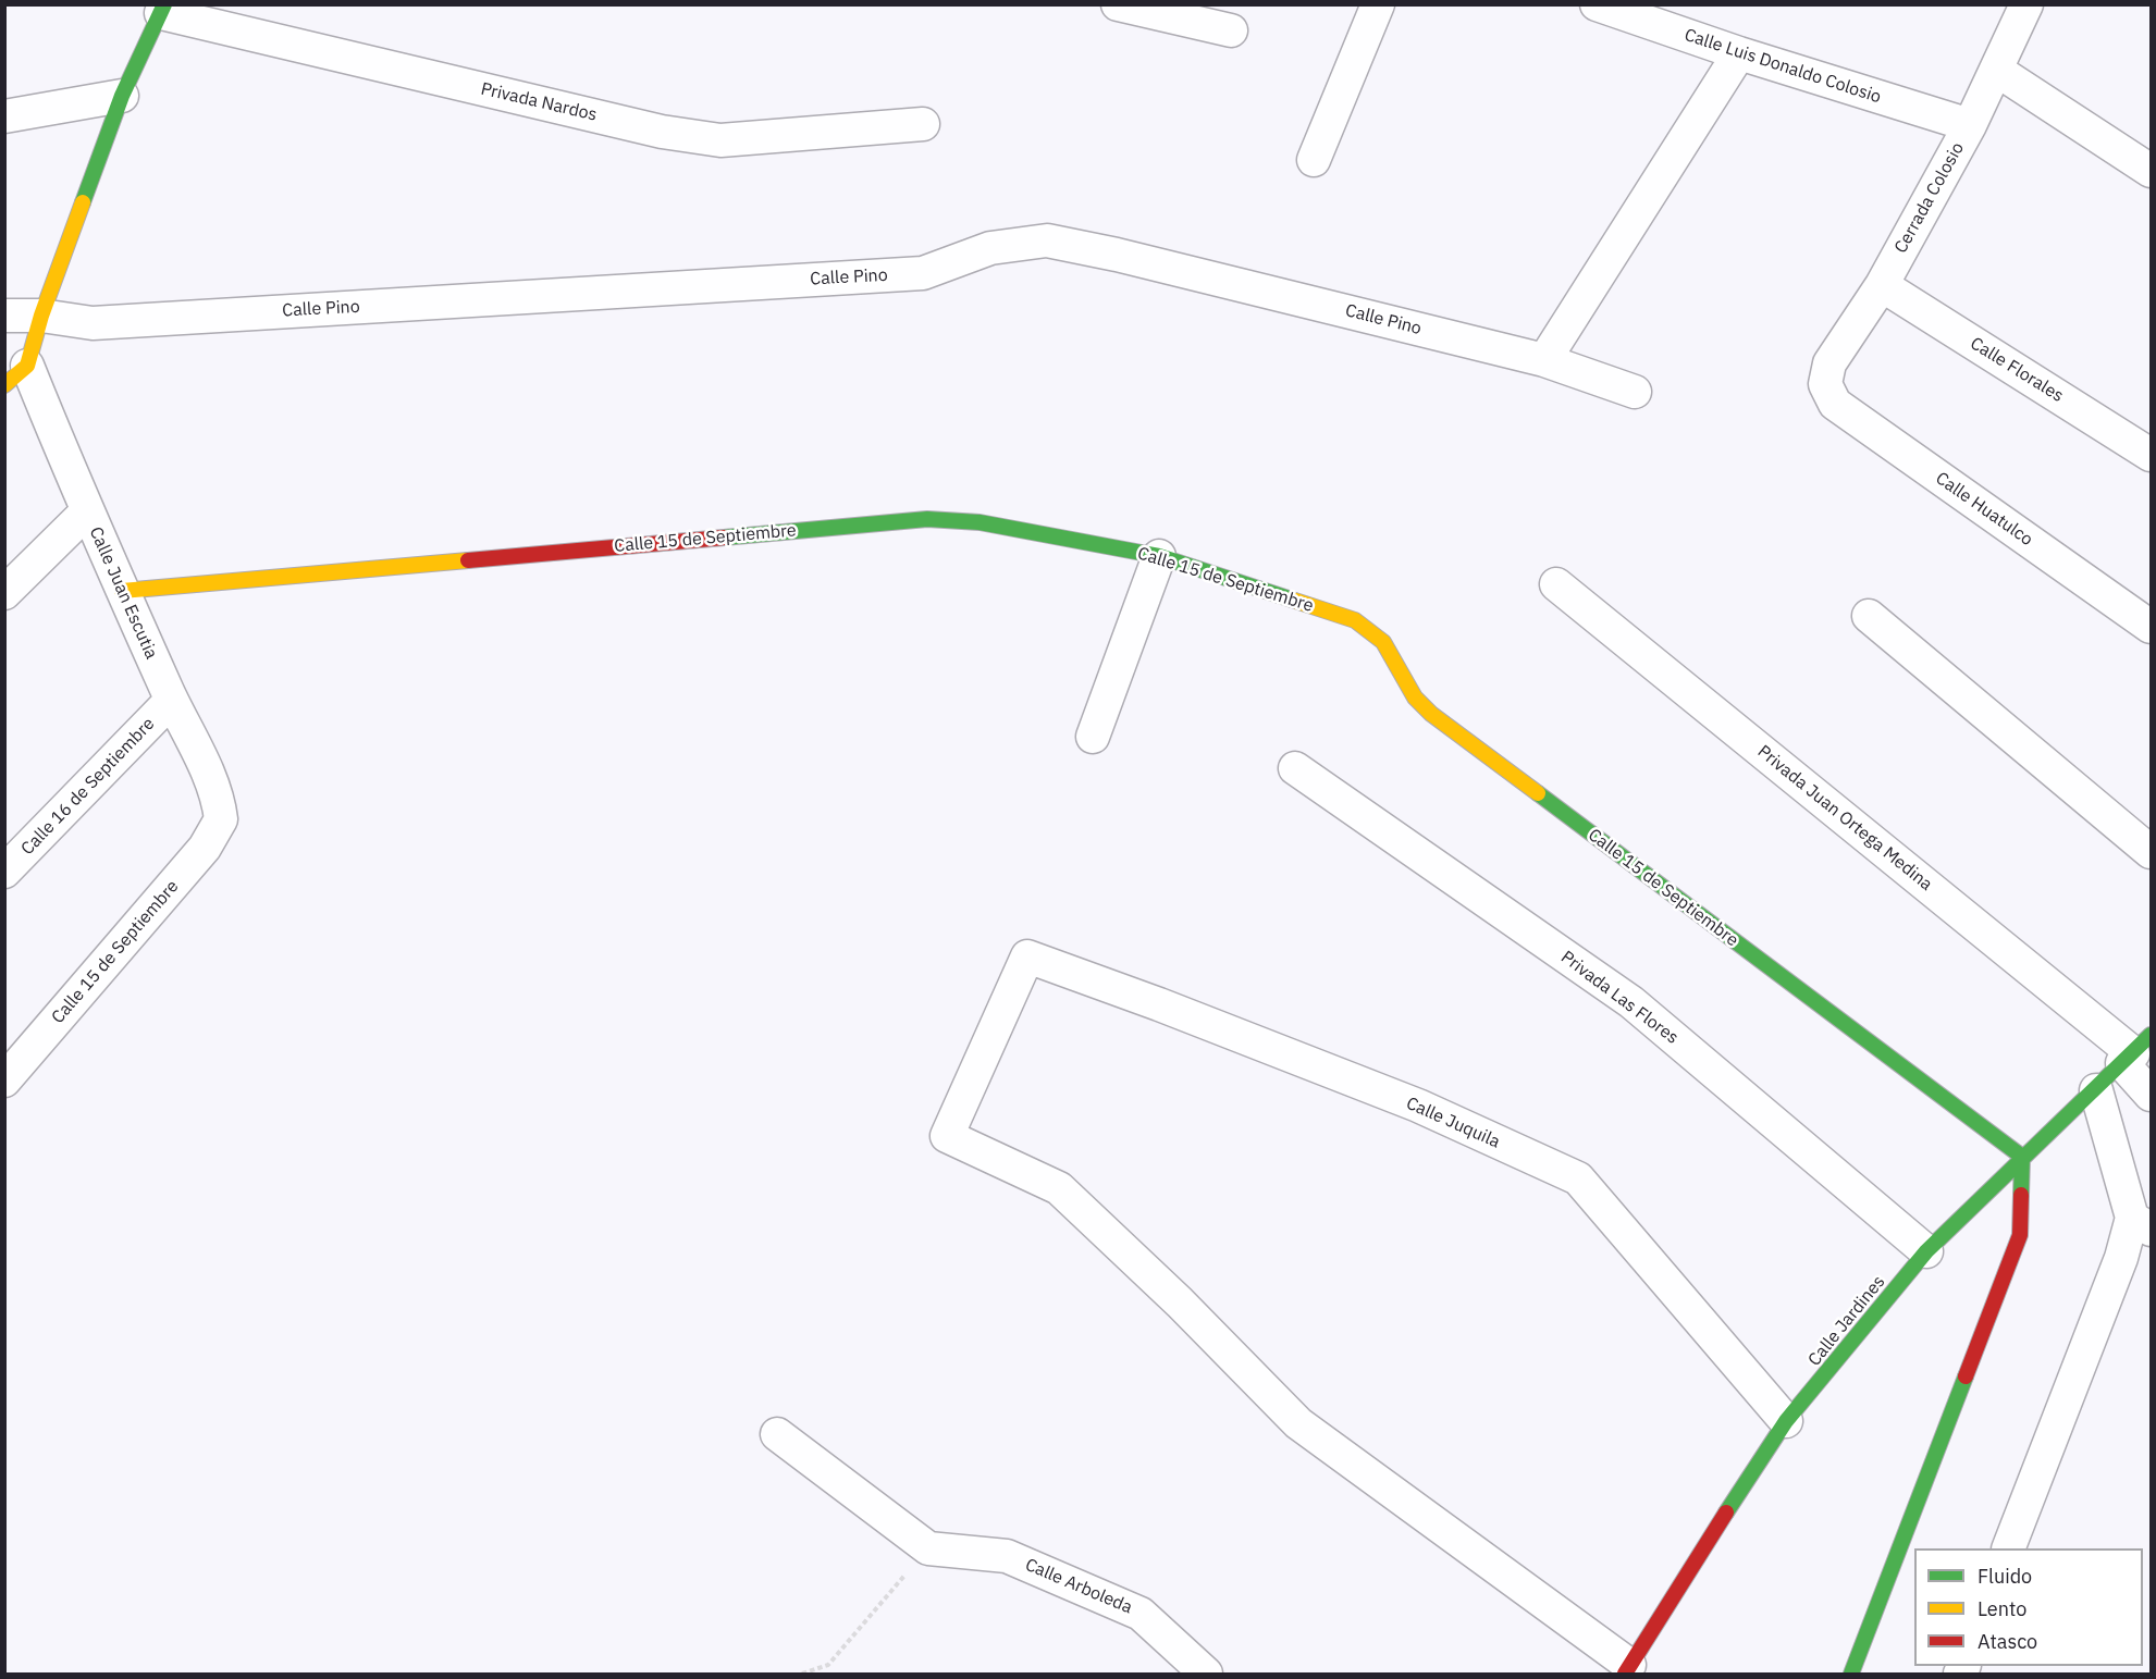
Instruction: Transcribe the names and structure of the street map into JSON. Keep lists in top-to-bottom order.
{
  "streets": {
    "street": [
      "Calle Luis Donaldo Colosio",
      "Privada Nardos",
      "Cerrada Colosio",
      "Calle Pino",
      "Calle Florales",
      "Calle Huatulco",
      "Calle 15 de Septiembre",
      "Calle Juan Escutia",
      "Calle 16 de Septiembre",
      "Privada Juan Ortega Medina",
      "Privada Las Flores",
      "Calle Juquila",
      "Calle Jardines",
      "Calle Arboleda"
    ]
  },
  "crossings": [
    ["Calle Luis Donaldo Colosio", "Cerrada Colosio"],
    ["Privada Nardos", "Calle Juan Escutia"],
    ["Cerrada Colosio", "Calle Florales"],
    ["Cerrada Colosio", "Calle Huatulco"],
    ["Calle Pino", "Calle Juan Escutia"],
    ["Calle 15 de Septiembre", "Calle Juan Escutia"],
    ["Calle 15 de Septiembre", "Calle Jardines"],
    ["Calle Juan Escutia", "Calle 16 de Septiembre"],
    ["Privada Juan Ortega Medina", "Calle Jardines"],
    ["Privada Las Flores", "Calle Jardines"],
    ["Calle Juquila", "Calle Jardines"]
  ],
  "legend": ["Fluido", "Lento", "Atasco"]
}
